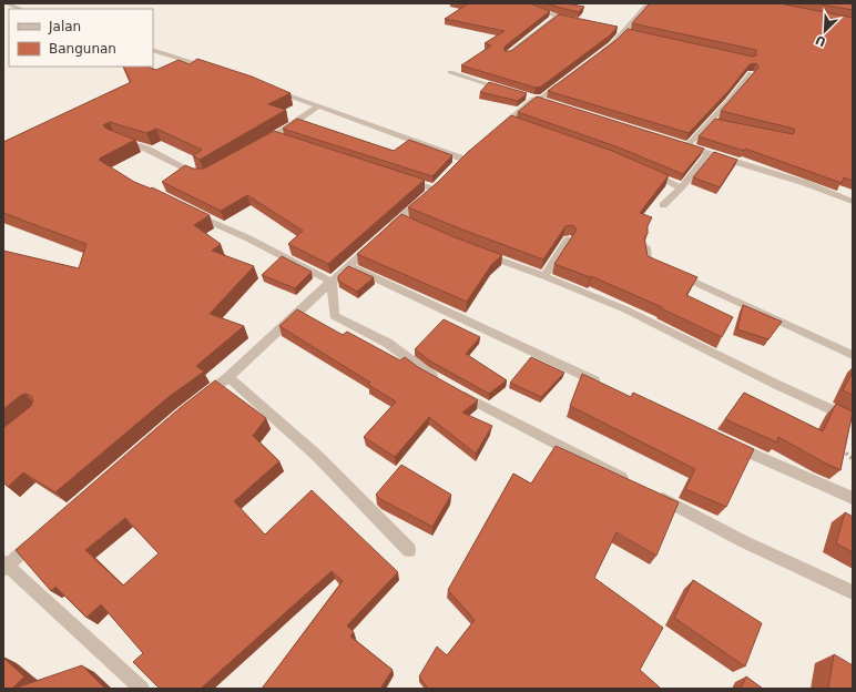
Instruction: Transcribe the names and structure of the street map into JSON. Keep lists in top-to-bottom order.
{
  "legend": ["Jalan", "Bangunan"],
  "north": "bottom left"
}
